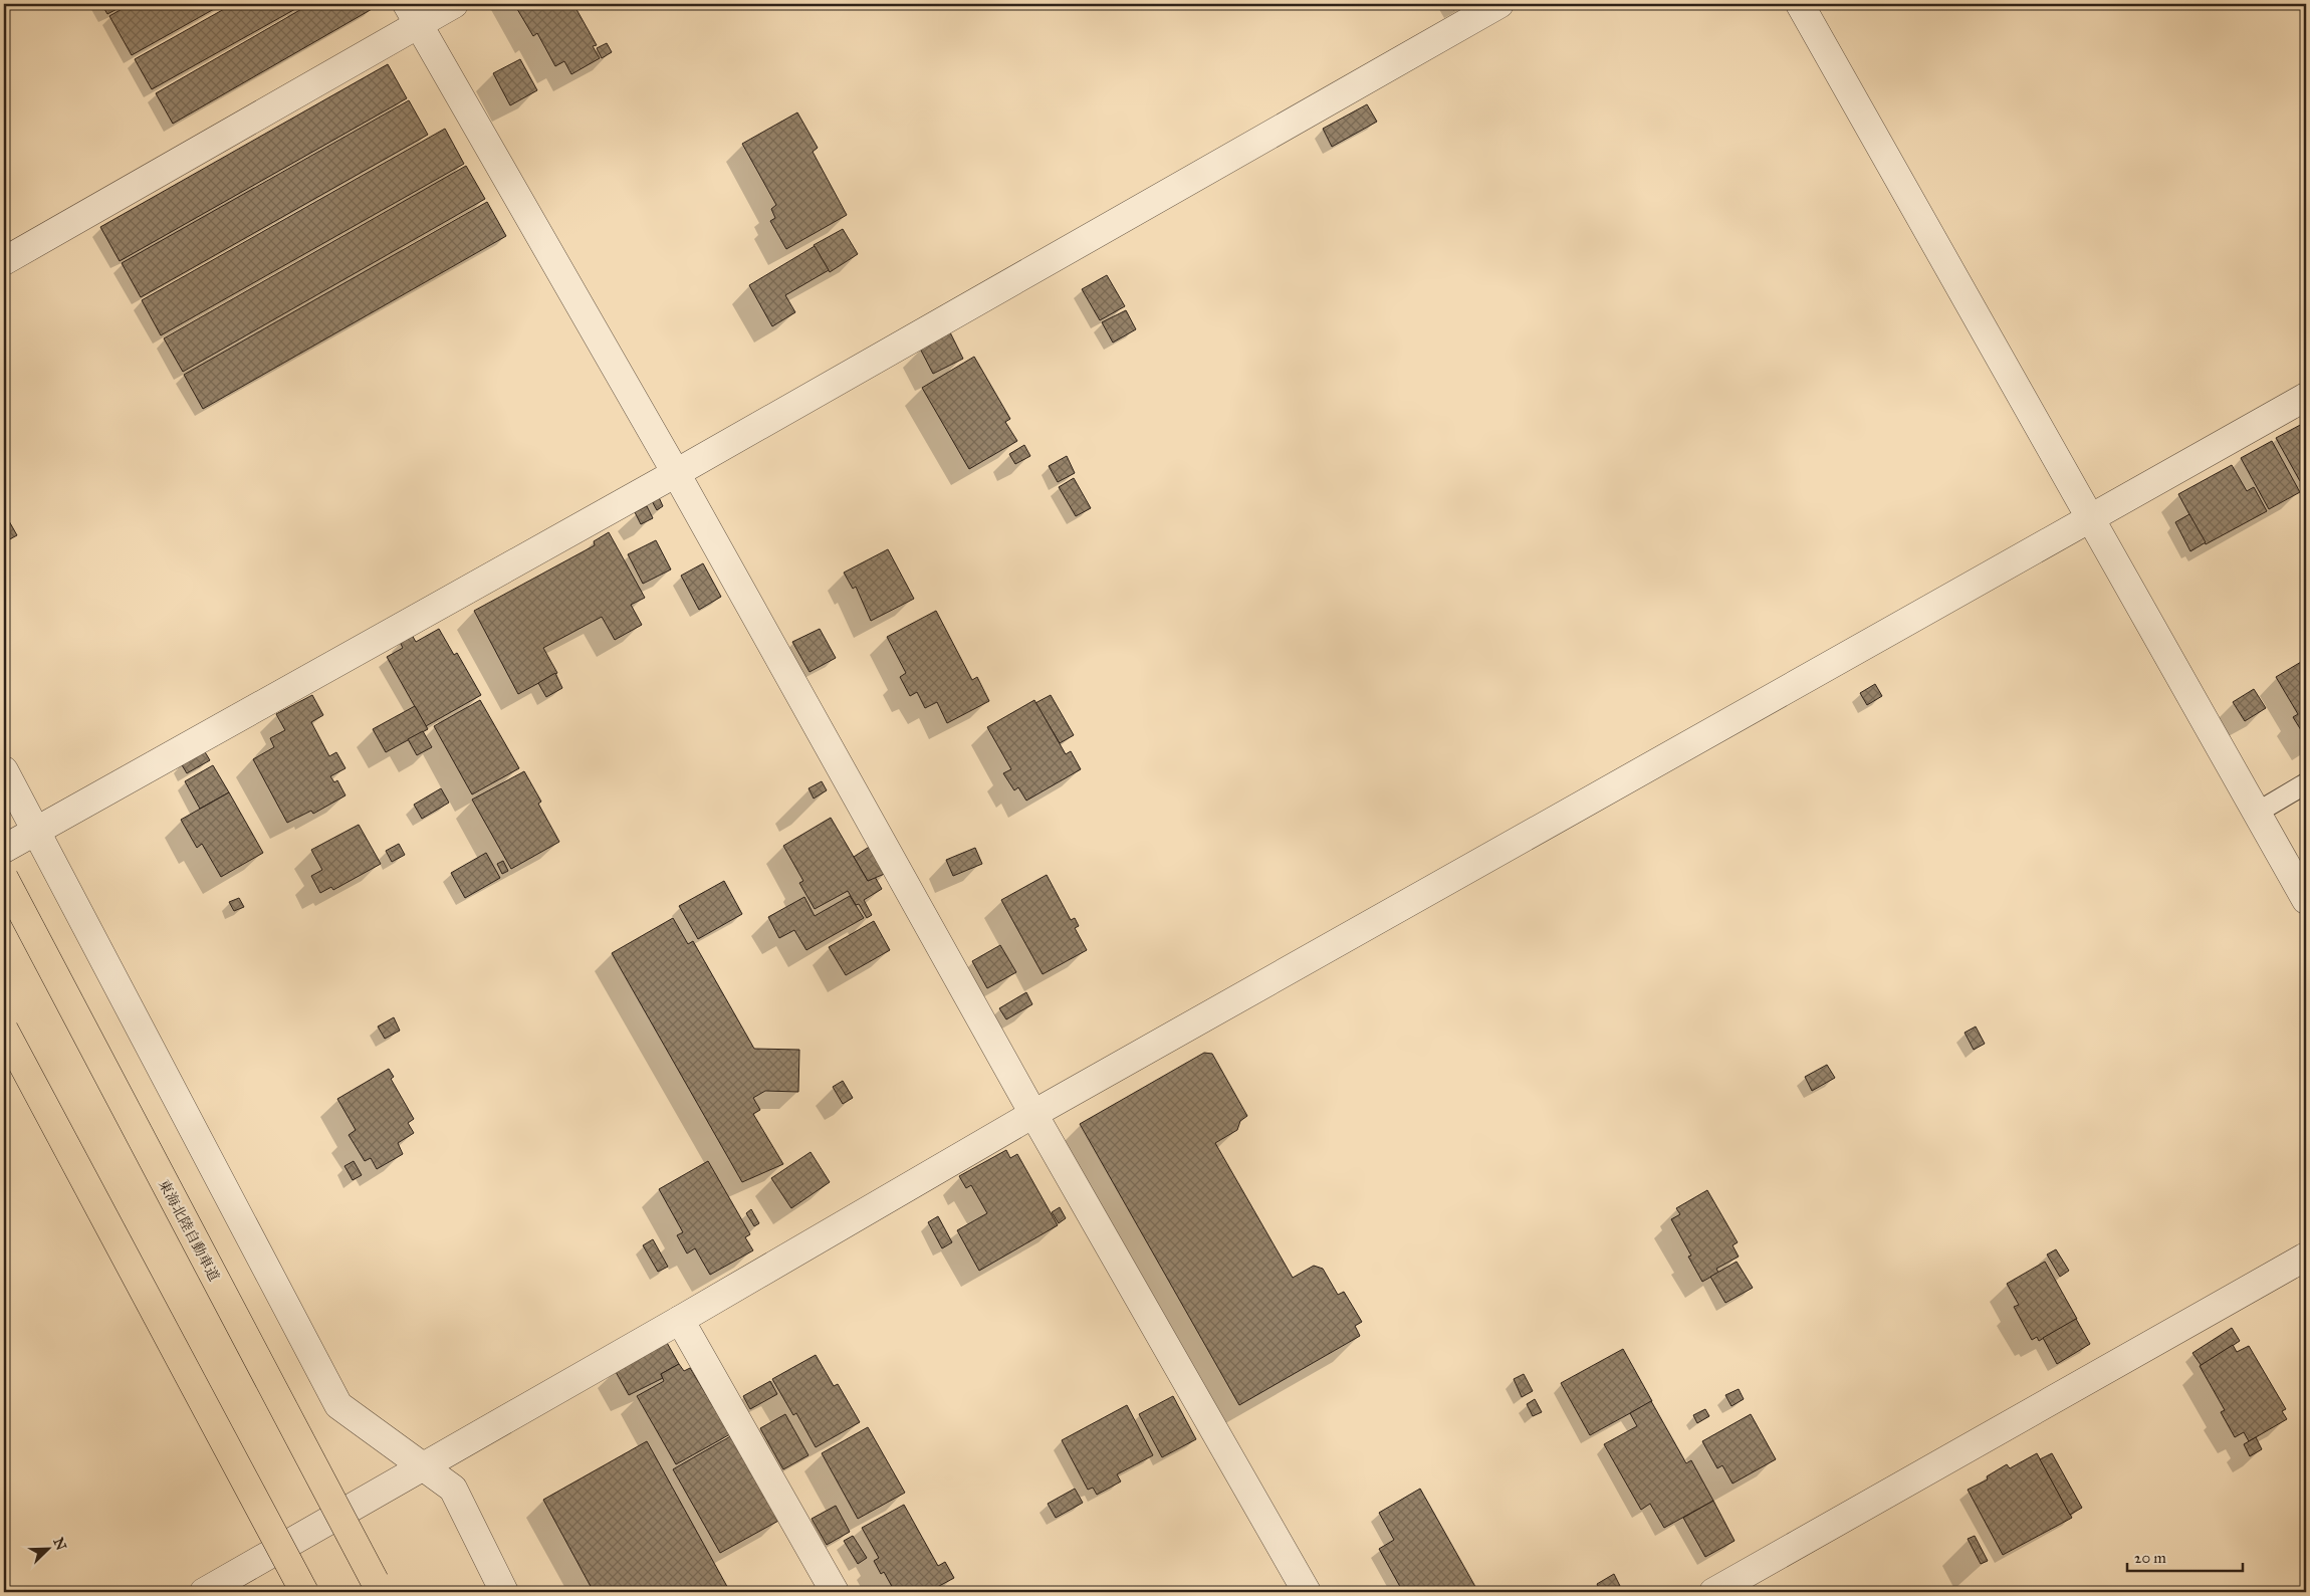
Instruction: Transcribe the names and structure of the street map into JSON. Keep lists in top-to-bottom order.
{
  "streets": {
    "highway": ["東海北陸自動車道"]
  },
  "scale_bar": "20 m",
  "north": "top right"
}
